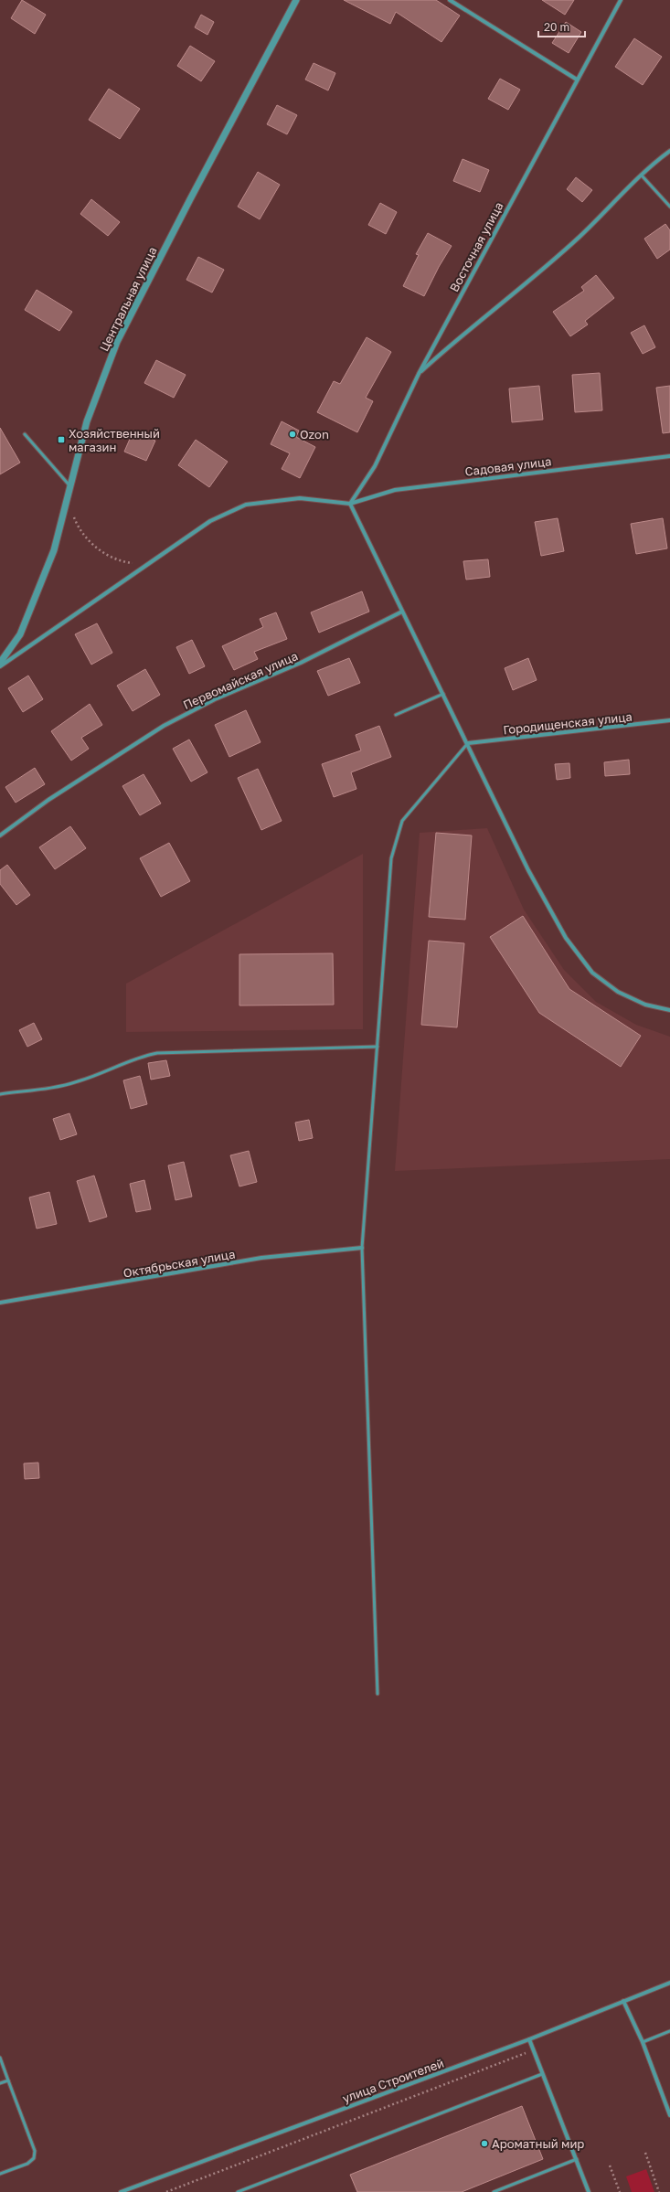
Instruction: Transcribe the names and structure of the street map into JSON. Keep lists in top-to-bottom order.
{
  "streets": {
    "street": [
      "Восточная улица",
      "Центральная улица",
      "Садовая улица",
      "Первомайская улица",
      "Городищенская улица",
      "Октябрьская улица",
      "улица Строителей"
    ]
  },
  "crossings": [
    ["Восточная улица", "Садовая улица"]
  ],
  "places": {
    "other": ["Ozon", "Ароматный мир"],
    "transit": ["Хозяйственный магазин"]
  },
  "scale_bar": "20 m"
}
